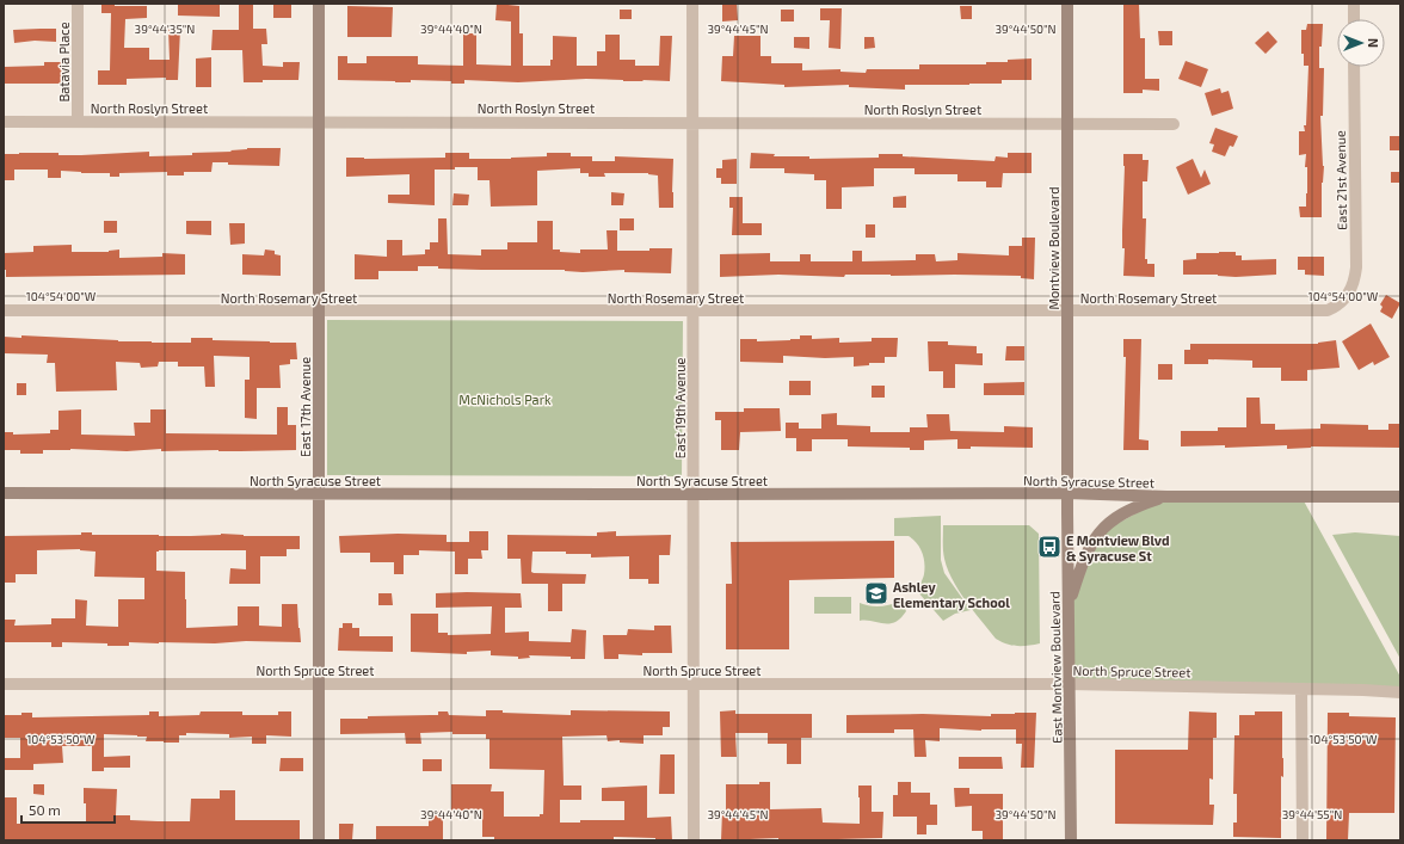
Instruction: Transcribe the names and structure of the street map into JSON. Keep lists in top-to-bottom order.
{
  "streets": {
    "street": [
      "Batavia Place",
      "North Roslyn Street",
      "East 21st Avenue",
      "Montview Boulevard",
      "North Rosemary Street",
      "East 17th Avenue",
      "East 19th Avenue",
      "North Syracuse Street",
      "East Montview Boulevard",
      "North Spruce Street"
    ]
  },
  "crossings": [
    ["Batavia Place", "North Roslyn Street"],
    ["North Roslyn Street", "Montview Boulevard"],
    ["North Roslyn Street", "East 17th Avenue"],
    ["North Roslyn Street", "East 19th Avenue"],
    ["East 21st Avenue", "North Rosemary Street"],
    ["Montview Boulevard", "North Rosemary Street"],
    ["Montview Boulevard", "North Syracuse Street"],
    ["Montview Boulevard", "East Montview Boulevard"],
    ["North Rosemary Street", "East 17th Avenue"],
    ["North Rosemary Street", "East 19th Avenue"],
    ["East 17th Avenue", "North Syracuse Street"],
    ["East 17th Avenue", "North Spruce Street"],
    ["East 19th Avenue", "North Syracuse Street"],
    ["East 19th Avenue", "North Spruce Street"],
    ["North Syracuse Street", "East Montview Boulevard"],
    ["East Montview Boulevard", "North Spruce Street"]
  ],
  "parks": ["McNichols Park"],
  "places": {
    "bus stop": ["E Montview Blvd & Syracuse St"],
    "school or university": ["Ashley Elementary School"]
  },
  "scale_bar": "50 m",
  "north": "right",
  "coordinates": [
    "39°44'35\"N",
    "39°44'40\"N",
    "39°44'45\"N",
    "39°44'50\"N",
    "104°54'00\"W",
    "104°53'50\"W",
    "39°44'55\"N"
  ]
}
